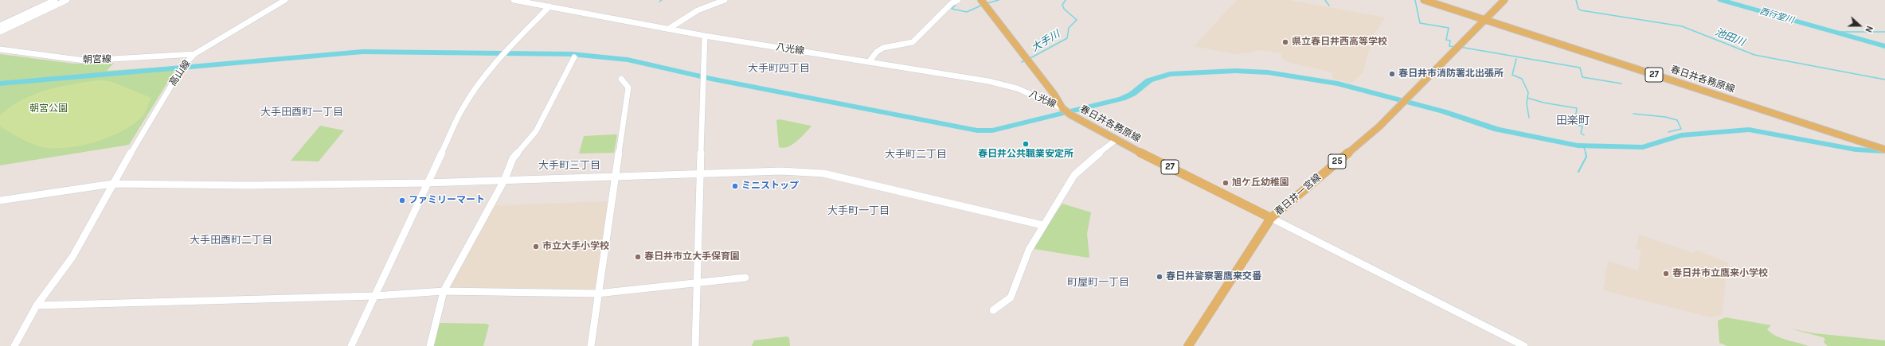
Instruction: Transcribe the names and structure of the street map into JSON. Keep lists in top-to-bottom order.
{
  "streets": {
    "main road": [
      "27",
      "春日井各務原線",
      "25",
      "春日井一宮線"
    ],
    "street": ["八光線", "朝宮線", "高山線"]
  },
  "crossings": [
    ["八光線", "春日井各務原線"],
    ["朝宮線", "高山線"],
    ["春日井各務原線", "春日井一宮線"]
  ],
  "districts": [
    "大手町四丁目",
    "大手田酉町一丁目",
    "田楽町",
    "大手町二丁目",
    "大手町三丁目",
    "大手町一丁目",
    "大手田酉町二丁目",
    "町屋町一丁目"
  ],
  "water": ["西行堂川", "池田川", "大手川"],
  "parks": ["朝宮公園"],
  "places": [
    "県立春日井西高等学校",
    "春日井市消防署北出張所",
    "春日井公共職業安定所",
    "旭ケ丘幼稚園",
    "ミニストップ",
    "ファミリーマート",
    "市立大手小学校",
    "春日井市立大手保育園",
    "春日井市立鷹来小学校",
    "春日井警察署鷹来交番"
  ],
  "north": "right"
}
